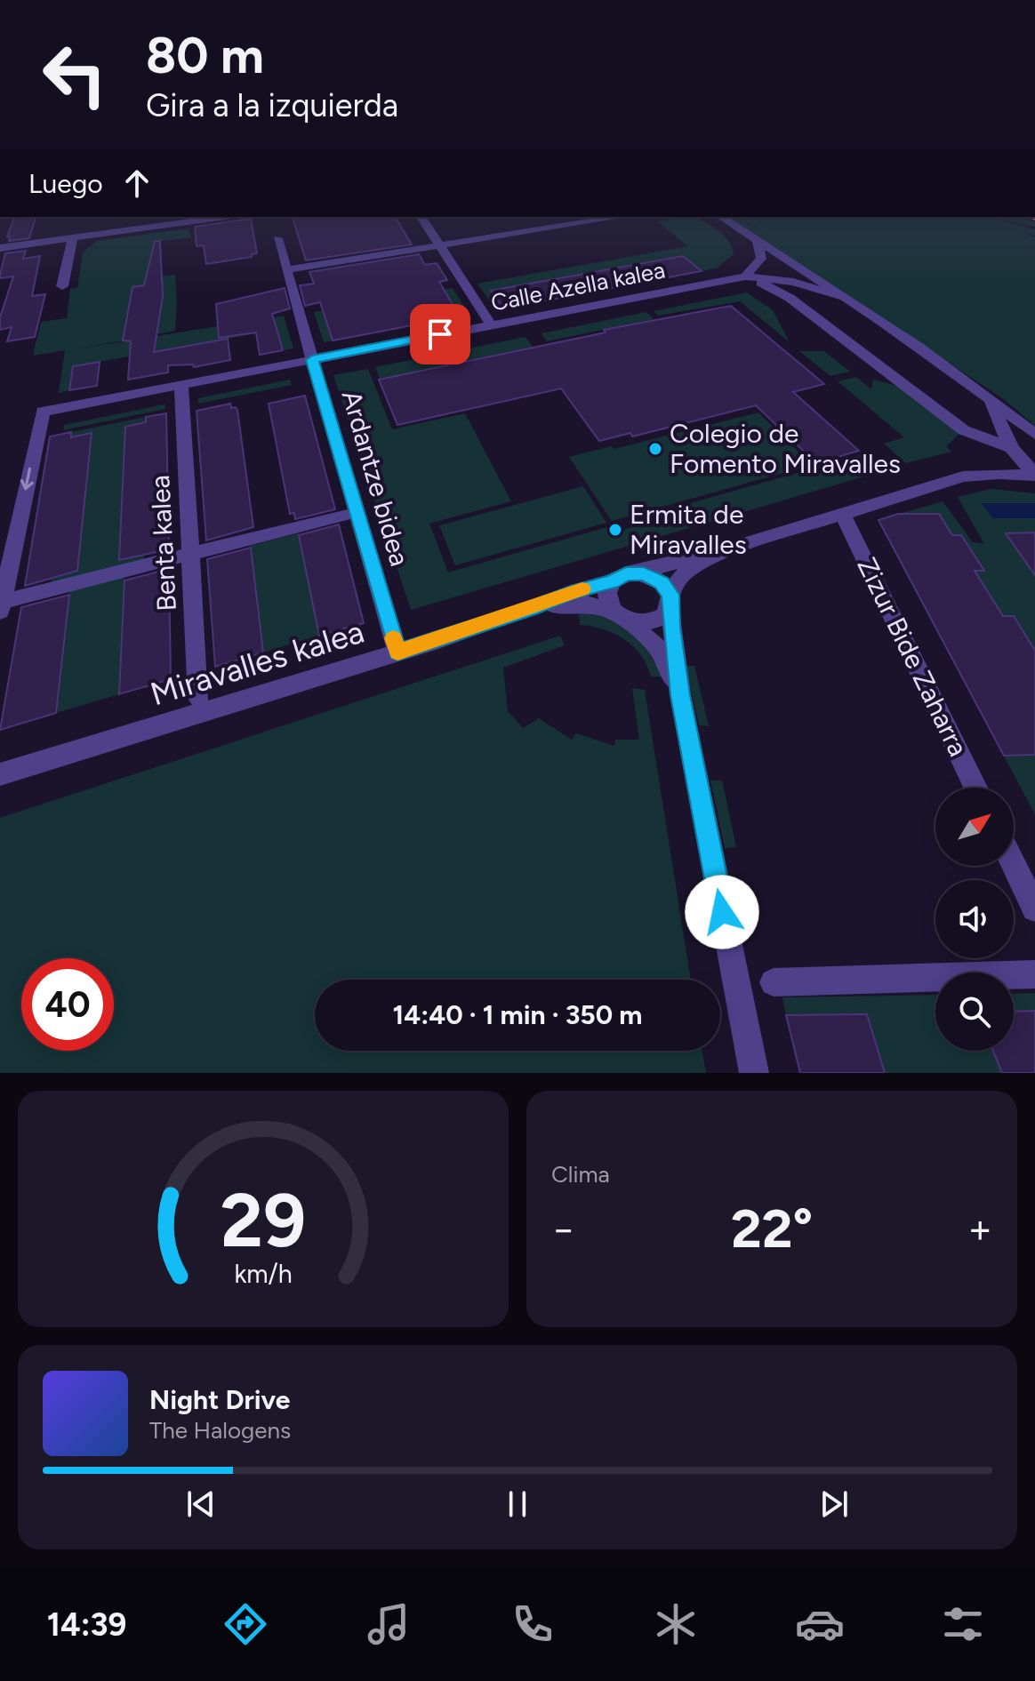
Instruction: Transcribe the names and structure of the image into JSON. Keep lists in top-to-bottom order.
{
  "streets": {
    "street": [
      "Calle Azella kalea",
      "Ardantze bidea",
      "Benta kalea",
      "Zizur Bide Zaharra",
      "Miravalles kalea"
    ]
  },
  "crossings": [
    ["Calle Azella kalea", "Ardantze bidea"],
    ["Calle Azella kalea", "Benta kalea"],
    ["Ardantze bidea", "Miravalles kalea"]
  ],
  "places": ["Colegio de Fomento Miravalles", "Ermita de Miravalles"],
  "north": "top right",
  "page": {
    "turn": ["80 m", "Gira a la izquierda"],
    "then": "Luego",
    "limit": "40",
    "trip": "14:40 · 1 min · 350 m",
    "tile": "Clima",
    "heat": ["−", "22°", "+"],
    "song": ["Night Drive", "The Halogens"],
    "tabs": "14:39",
    "gauge": ["29", "km/h"]
  }
}
